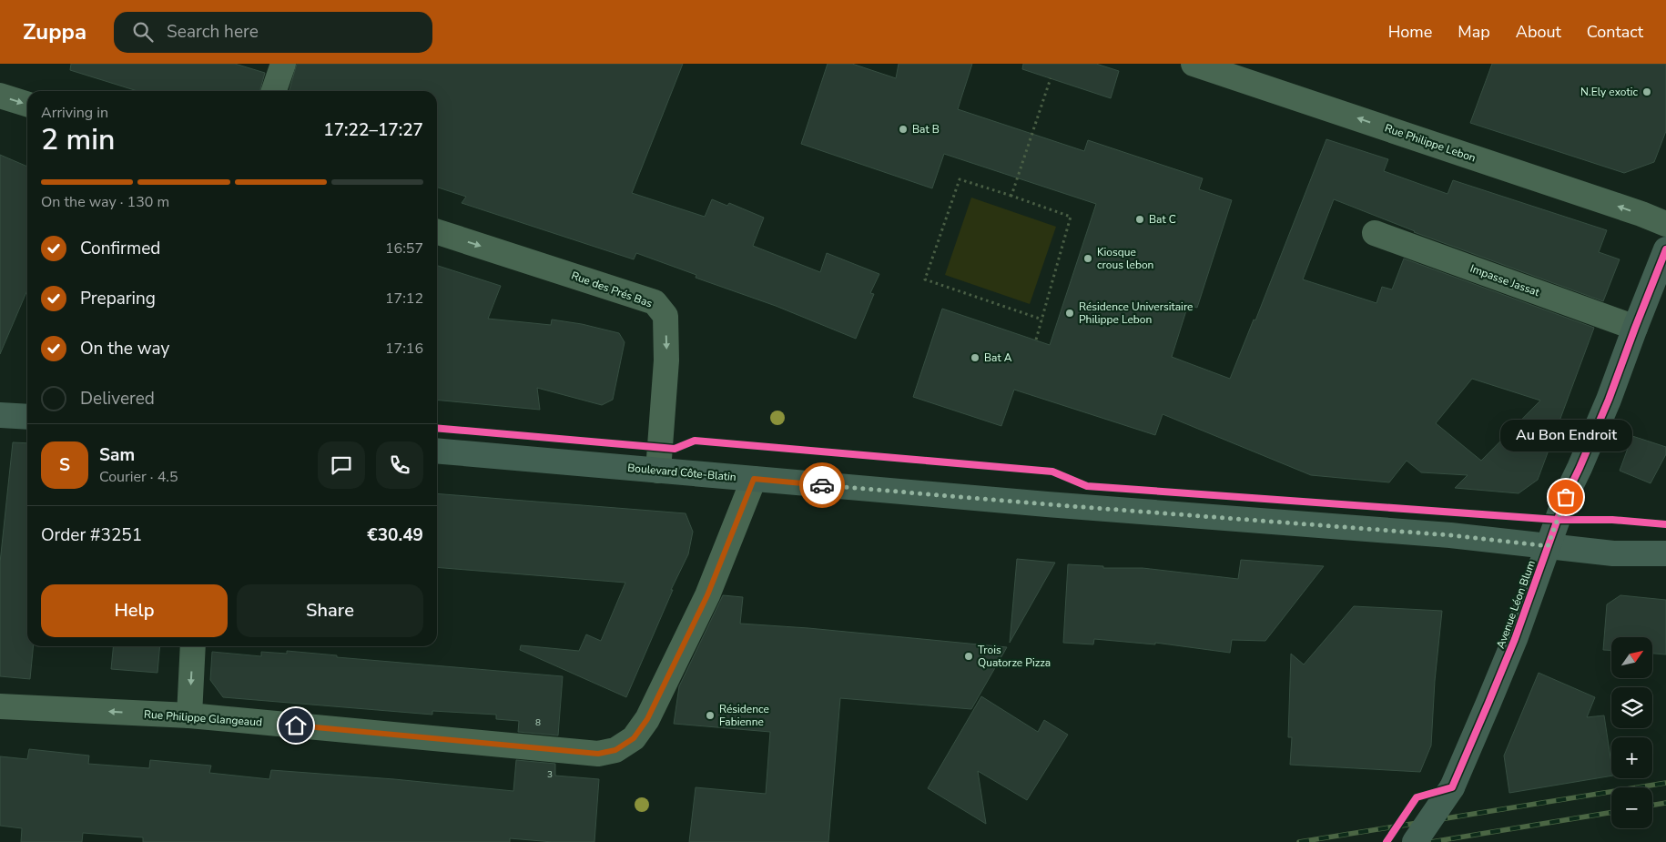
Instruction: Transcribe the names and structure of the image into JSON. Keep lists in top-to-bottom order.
{
  "streets": {
    "main road": ["Boulevard Côte-Blatin", "Avenue Léon Blum"],
    "street": [
      "Rue Philippe Lebon",
      "Impasse Jassat",
      "Rue des Prés Bas",
      "Rue Philippe Glangeaud"
    ]
  },
  "crossings": [
    ["Impasse Jassat", "Avenue Léon Blum"],
    ["Rue des Prés Bas", "Boulevard Côte-Blatin"],
    ["Boulevard Côte-Blatin", "Avenue Léon Blum"],
    ["Boulevard Côte-Blatin", "Rue Philippe Glangeaud"]
  ],
  "one_way": ["Rue Philippe Lebon", "Rue des Prés Bas"],
  "places": [
    "N.Ely exotic",
    "Bat B",
    "Bat C",
    "Kiosque crous lebon",
    "Résidence Universitaire Philippe Lebon",
    "Bat A",
    "Au Bon Endroit",
    "Trois Quatorze Pizza",
    "Résidence Fabienne"
  ],
  "house_numbers": ["8", "3"],
  "north": "top right",
  "page": {
    "header": "Zuppa",
    "search": "Search here",
    "nav": [
      "Home",
      "Map",
      "About",
      "Contact"
    ],
    "heading": ["2 min", "Arriving in", "17:22–17:27"],
    "panel": [
      "Sam",
      "Courier · 4.5",
      "Order #3251",
      "€30.49"
    ],
    "bar": "On the way · 130 m",
    "list": [
      ["Confirmed", "16:57"],
      ["Preparing", "17:12"],
      ["On the way", "17:16"],
      "Delivered"
    ],
    "bubble": "Au Bon Endroit",
    "round": "S",
    "buttons": ["Help", "Share"],
    "map_buttons": ["+", "−"]
  }
}
